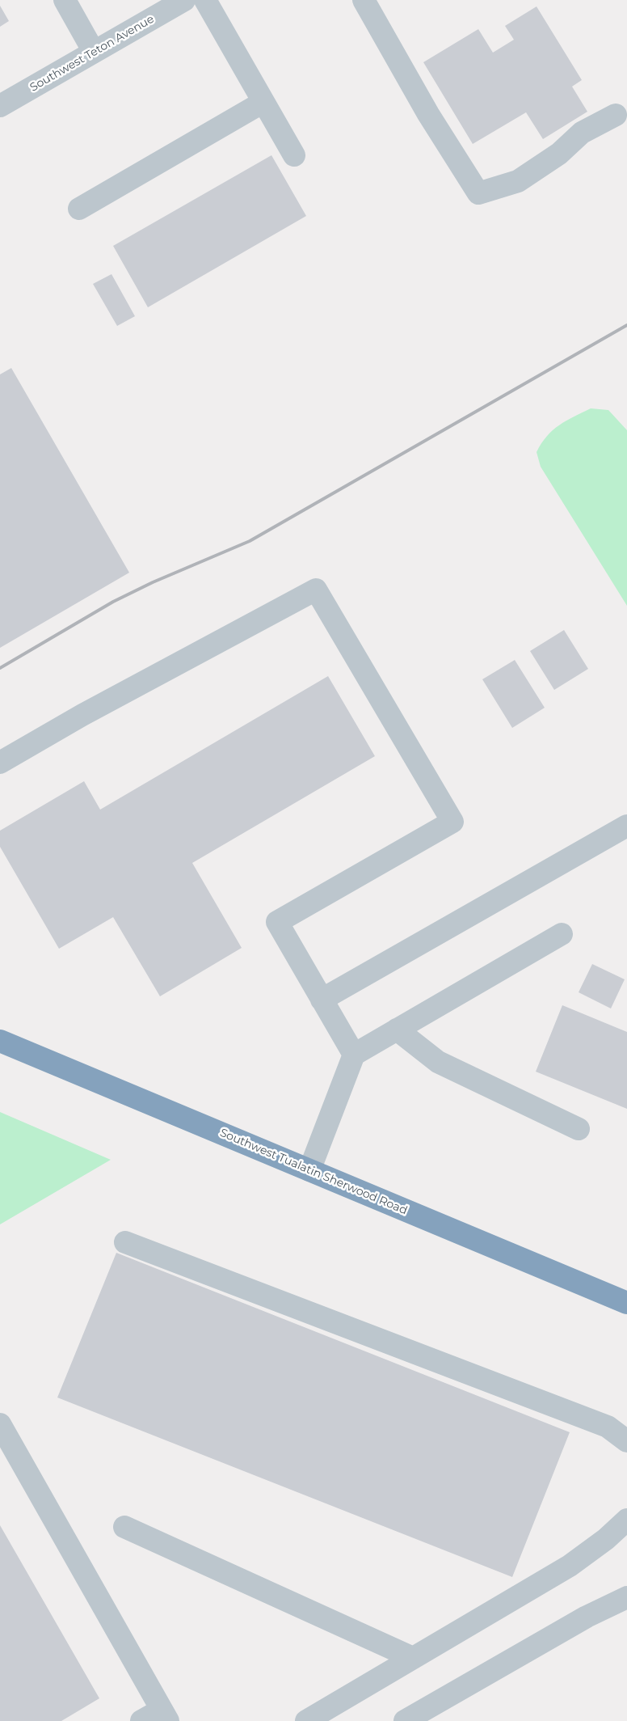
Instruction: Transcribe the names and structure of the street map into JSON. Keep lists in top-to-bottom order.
{
  "streets": {
    "highway": ["Southwest Tualatin Sherwood Road"],
    "street": ["Southwest Teton Avenue"]
  }
}
